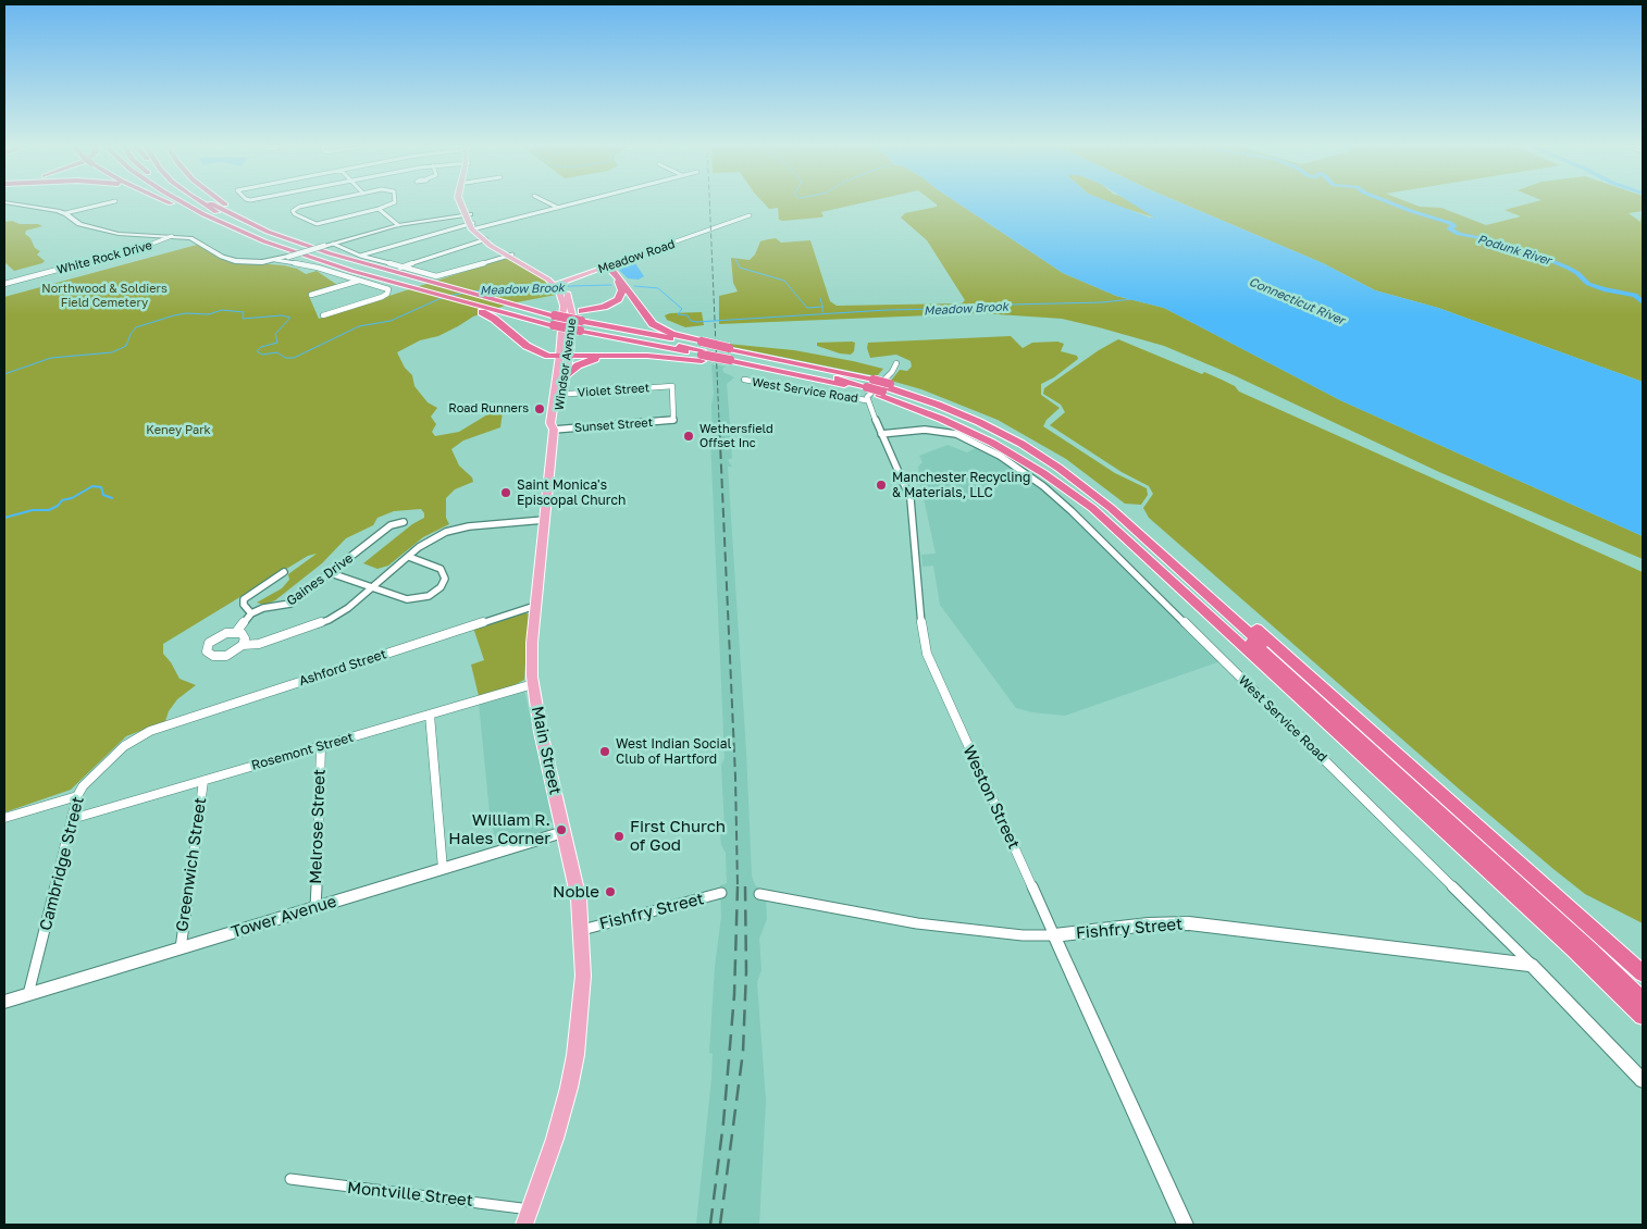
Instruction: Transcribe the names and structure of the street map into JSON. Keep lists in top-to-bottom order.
{
  "streets": {
    "main road": ["Meadow Road", "Windsor Avenue", "Main Street"],
    "street": [
      "White Rock Drive",
      "Violet Street",
      "West Service Road",
      "Sunset Street",
      "Gaines Drive",
      "Ashford Street",
      "Rosemont Street",
      "Weston Street",
      "Melrose Street",
      "Cambridge Street",
      "Greenwich Street",
      "Fishfry Street",
      "Tower Avenue",
      "Montville Street"
    ]
  },
  "crossings": [
    ["Meadow Road", "Windsor Avenue"],
    ["Windsor Avenue", "Violet Street"],
    ["Windsor Avenue", "Sunset Street"],
    ["Windsor Avenue", "Main Street"],
    ["Violet Street", "Sunset Street"],
    ["West Service Road", "Weston Street"],
    ["West Service Road", "Fishfry Street"],
    ["Sunset Street", "Main Street"],
    ["Ashford Street", "Main Street"],
    ["Ashford Street", "Cambridge Street"],
    ["Main Street", "Rosemont Street"],
    ["Main Street", "Fishfry Street"],
    ["Main Street", "Tower Avenue"],
    ["Main Street", "Montville Street"],
    ["Rosemont Street", "Melrose Street"],
    ["Rosemont Street", "Cambridge Street"],
    ["Rosemont Street", "Greenwich Street"],
    ["Weston Street", "Fishfry Street"],
    ["Melrose Street", "Tower Avenue"],
    ["Cambridge Street", "Tower Avenue"],
    ["Greenwich Street", "Tower Avenue"]
  ],
  "water": ["Podunk River", "Meadow Brook", "Connecticut River"],
  "parks": ["Northwood & Soldiers Field Cemetery", "Keney Park"],
  "places": [
    "Road Runners",
    "Wethersfield Offset Inc",
    "Manchester Recycling & Materials, LLC",
    "Saint Monica's Episcopal Church",
    "West Indian Social Club of Hartford",
    "William R. Hales Corner",
    "First Church of God",
    "Noble"
  ]
}
